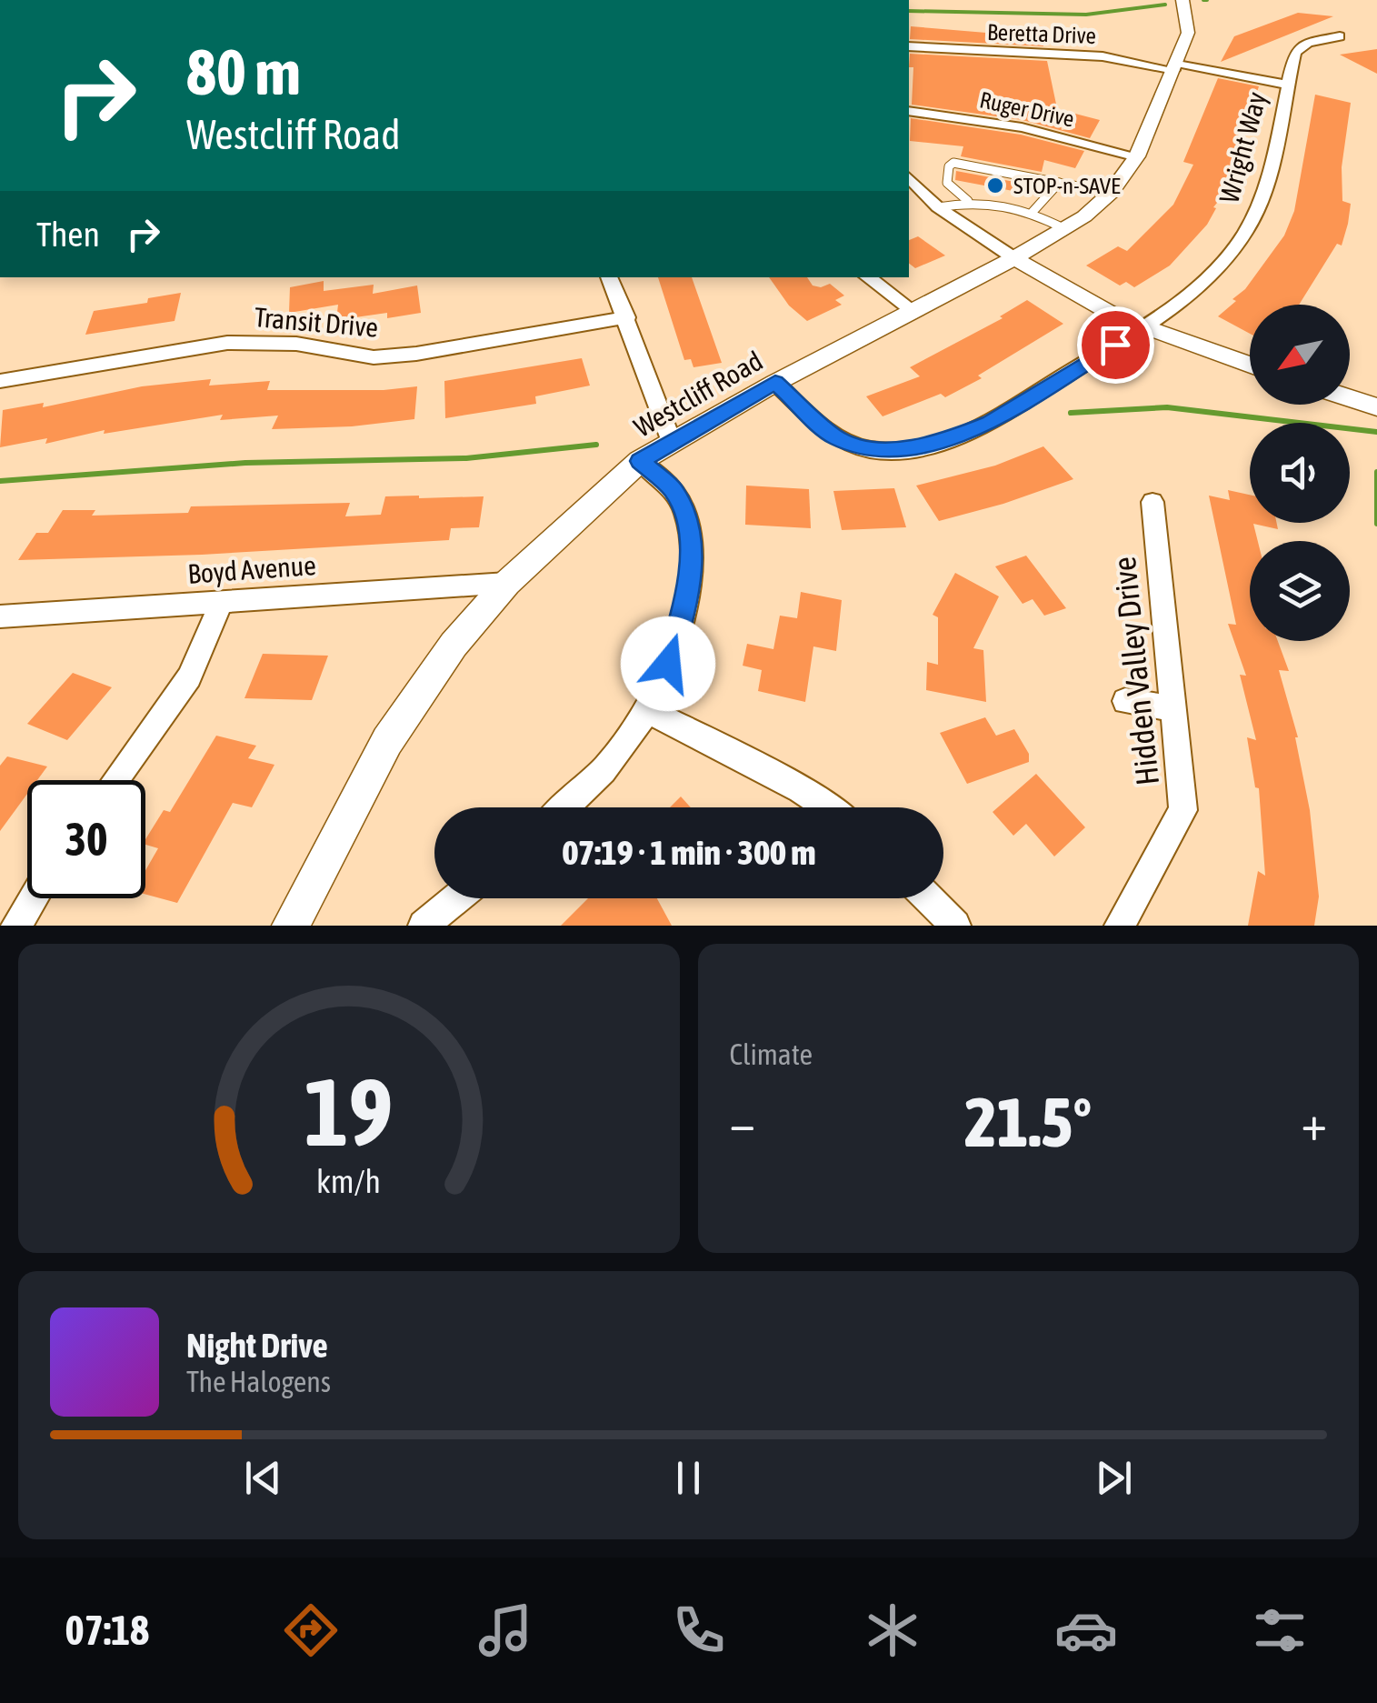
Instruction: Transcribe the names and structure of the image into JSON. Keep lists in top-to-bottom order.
{
  "streets": {
    "street": [
      "Beretta Drive",
      "Ruger Drive",
      "Wright Way",
      "Transit Drive",
      "Westcliff Road",
      "Boyd Avenue",
      "Hidden Valley Drive"
    ]
  },
  "crossings": [
    ["Beretta Drive", "Wright Way"],
    ["Beretta Drive", "Westcliff Road"],
    ["Ruger Drive", "Westcliff Road"],
    ["Wright Way", "Westcliff Road"],
    ["Westcliff Road", "Boyd Avenue"]
  ],
  "places": ["STOP-n-SAVE"],
  "north": "bottom left",
  "page": {
    "turn": ["80 m", "Westcliff Road"],
    "then": "Then",
    "limit": "30",
    "trip": "07:19 · 1 min · 300 m",
    "tile": "Climate",
    "heat": ["−", "21.5°", "+"],
    "song": ["Night Drive", "The Halogens"],
    "tabs": "07:18",
    "gauge": ["19", "km/h"]
  }
}
